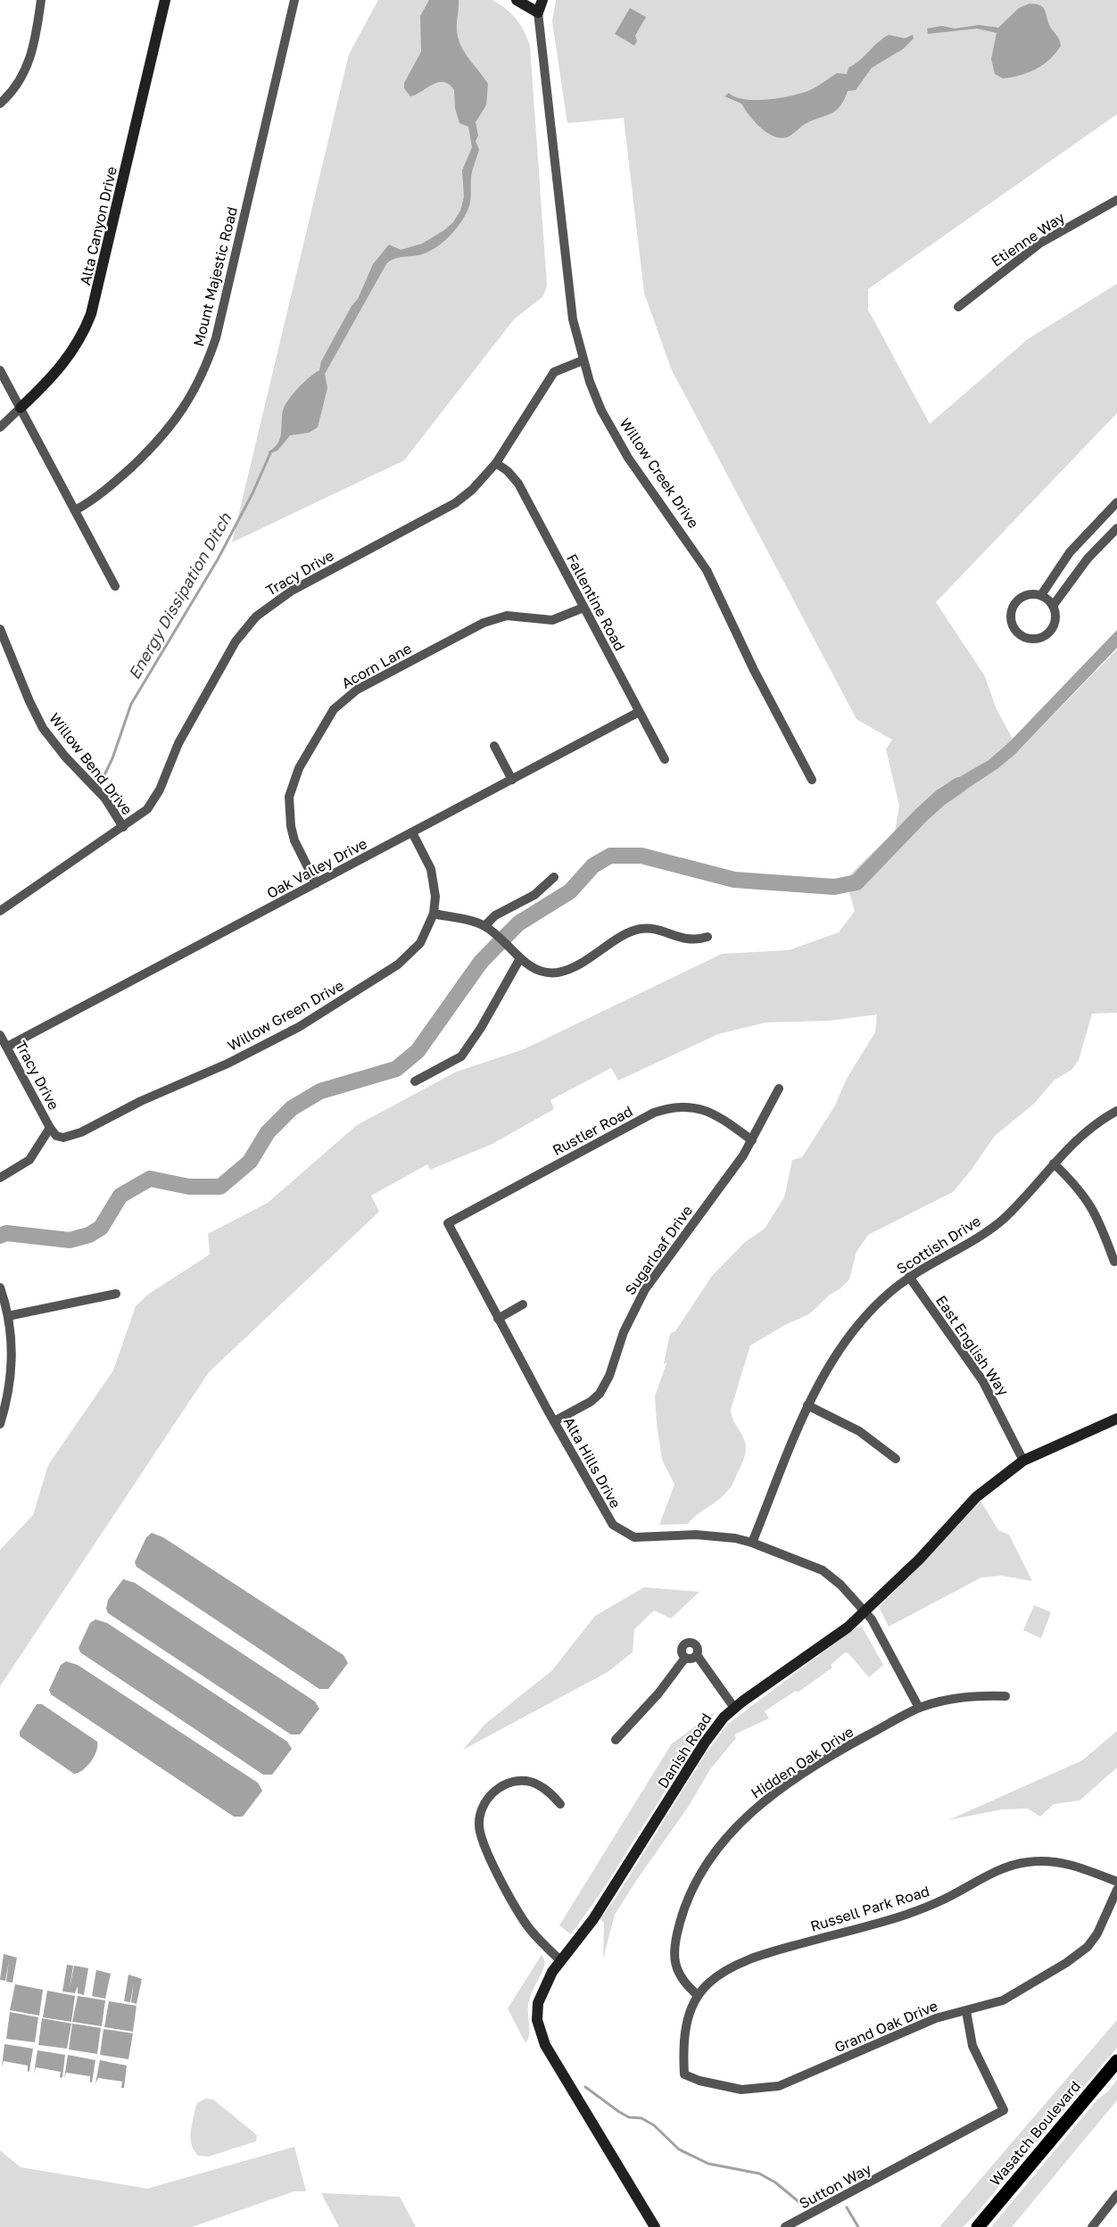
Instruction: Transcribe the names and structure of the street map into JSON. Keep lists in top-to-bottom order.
{
  "streets": {
    "main road": ["Wasatch Boulevard"],
    "street": [
      "Alta Canyon Drive",
      "Etienne Way",
      "Mount Majestic Road",
      "Willow Creek Drive",
      "Tracy Drive",
      "Fallentine Road",
      "Acorn Lane",
      "Willow Bend Drive",
      "Oak Valley Drive",
      "Willow Green Drive",
      "Rustler Road",
      "Scottish Drive",
      "Sugarloaf Drive",
      "East English Way",
      "Alta Hills Drive",
      "Danish Road",
      "Hidden Oak Drive",
      "Russell Park Road",
      "Grand Oak Drive",
      "Sutton Way"
    ]
  },
  "crossings": [
    ["Willow Creek Drive", "Tracy Drive"],
    ["Tracy Drive", "Fallentine Road"],
    ["Tracy Drive", "Willow Bend Drive"],
    ["Tracy Drive", "Oak Valley Drive"],
    ["Tracy Drive", "Willow Green Drive"],
    ["Fallentine Road", "Acorn Lane"],
    ["Fallentine Road", "Oak Valley Drive"],
    ["Acorn Lane", "Oak Valley Drive"],
    ["Oak Valley Drive", "Willow Green Drive"],
    ["Rustler Road", "Sugarloaf Drive"],
    ["Rustler Road", "Alta Hills Drive"],
    ["Scottish Drive", "East English Way"],
    ["Scottish Drive", "Alta Hills Drive"],
    ["Sugarloaf Drive", "Alta Hills Drive"],
    ["East English Way", "Danish Road"],
    ["Alta Hills Drive", "Danish Road"],
    ["Hidden Oak Drive", "Russell Park Road"],
    ["Hidden Oak Drive", "Grand Oak Drive"],
    ["Russell Park Road", "Grand Oak Drive"],
    ["Grand Oak Drive", "Sutton Way"]
  ],
  "water": ["Energy Dissipation Ditch"]
}
